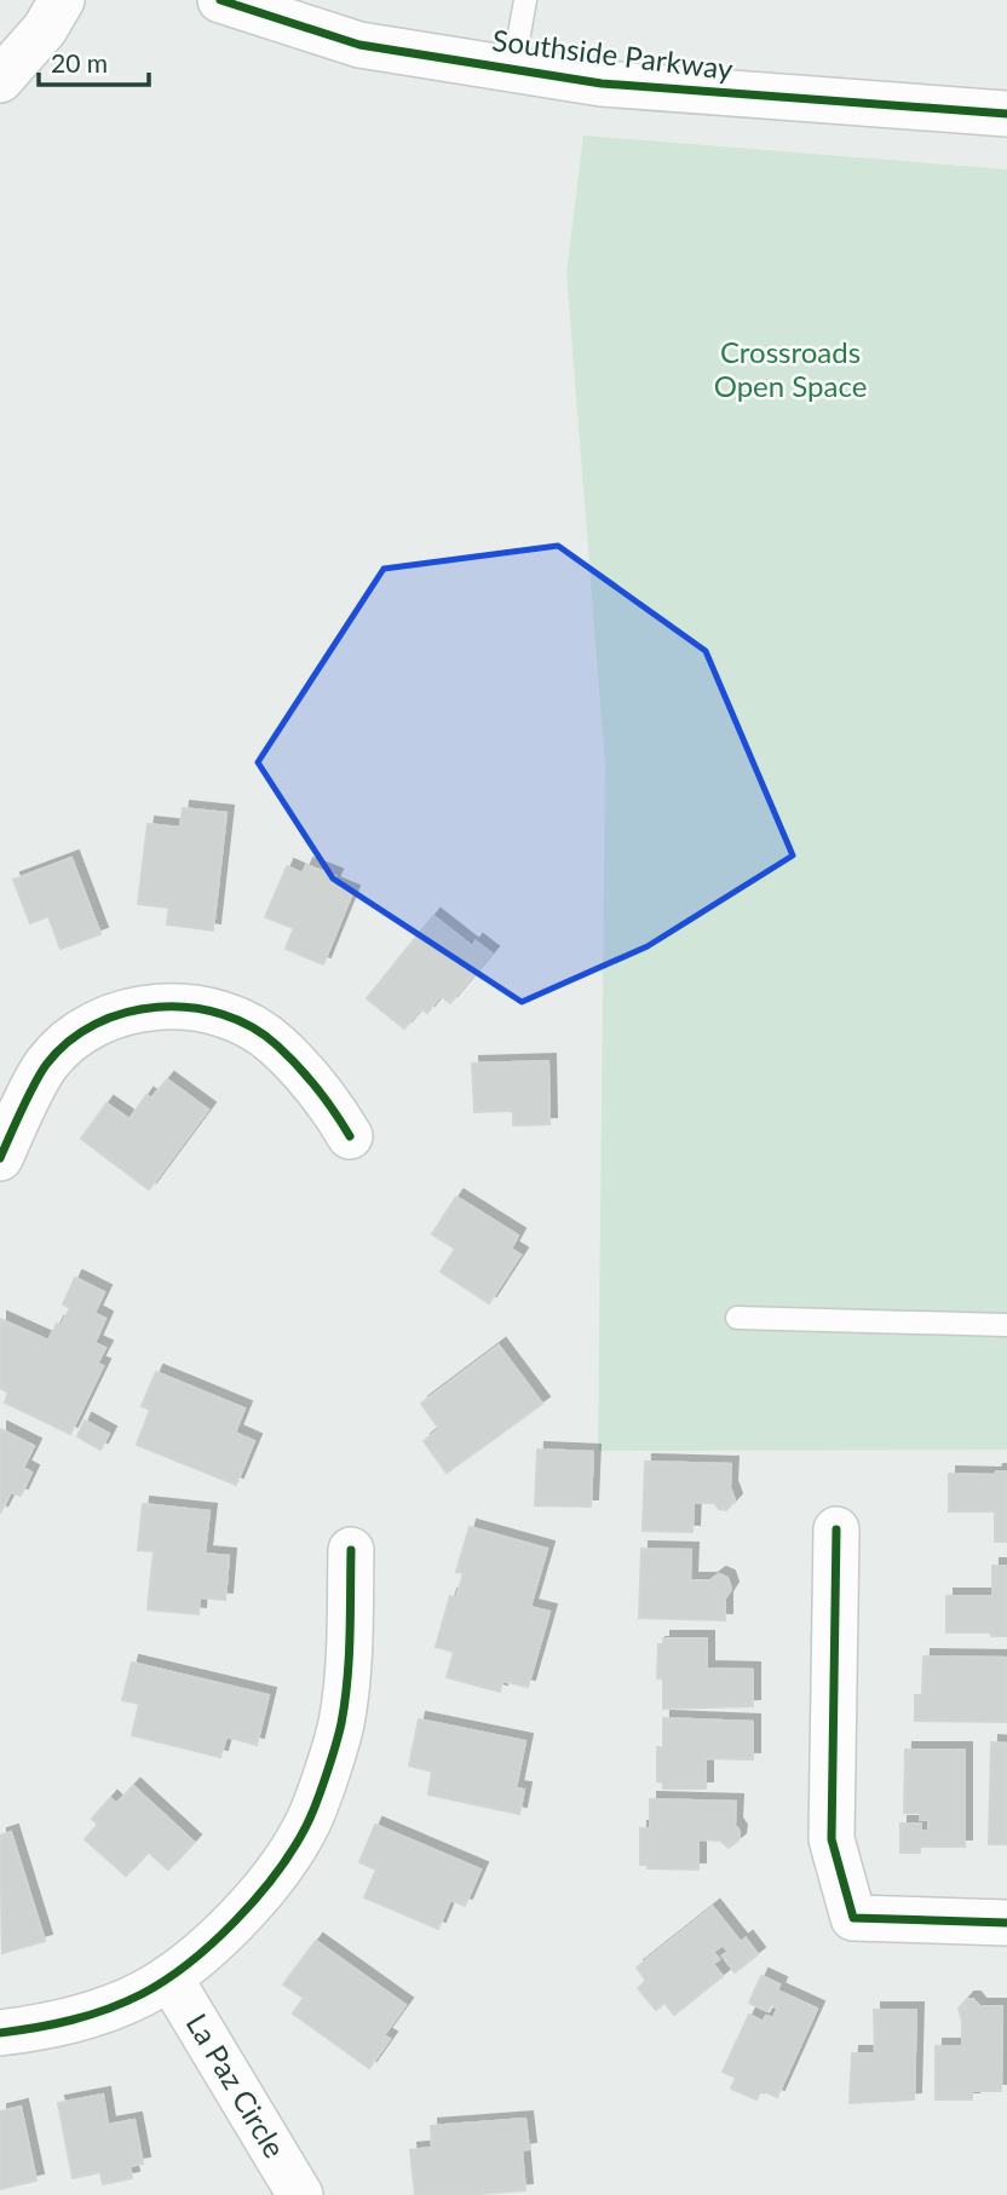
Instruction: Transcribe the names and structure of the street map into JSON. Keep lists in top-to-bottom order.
{
  "streets": {
    "street": ["Southside Parkway", "La Paz Circle"]
  },
  "parks": ["Crossroads Open Space"],
  "scale_bar": "20 m"
}
